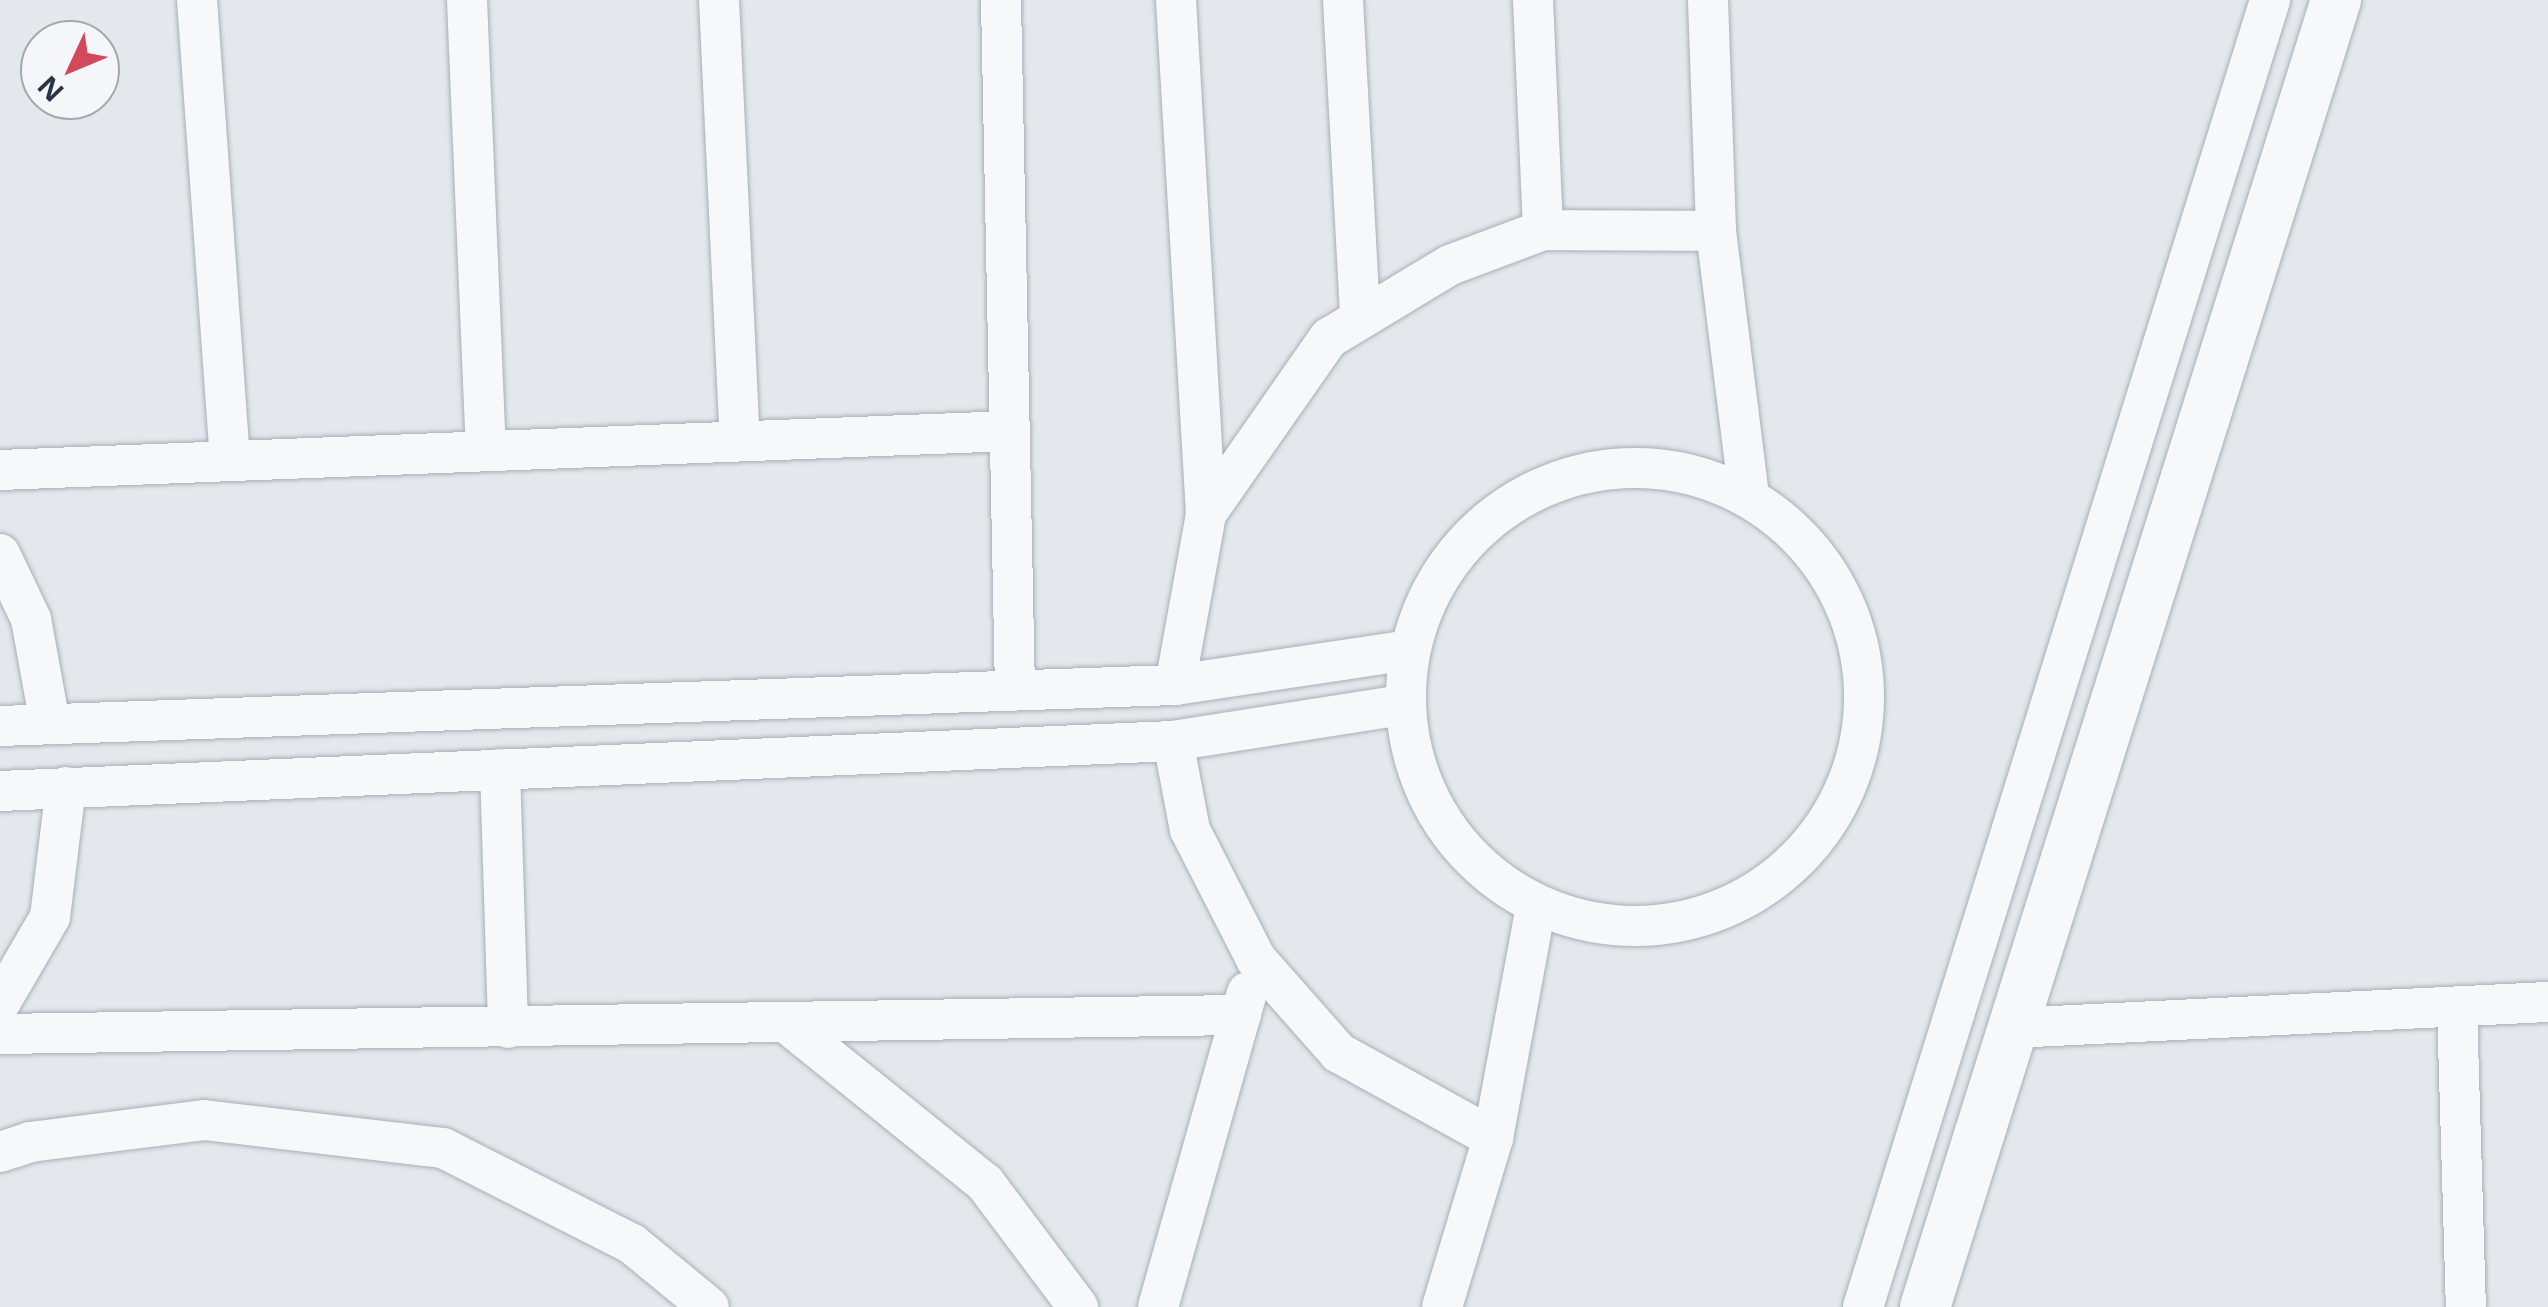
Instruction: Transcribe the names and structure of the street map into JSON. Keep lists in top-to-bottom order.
{
  "north": "bottom left"
}
